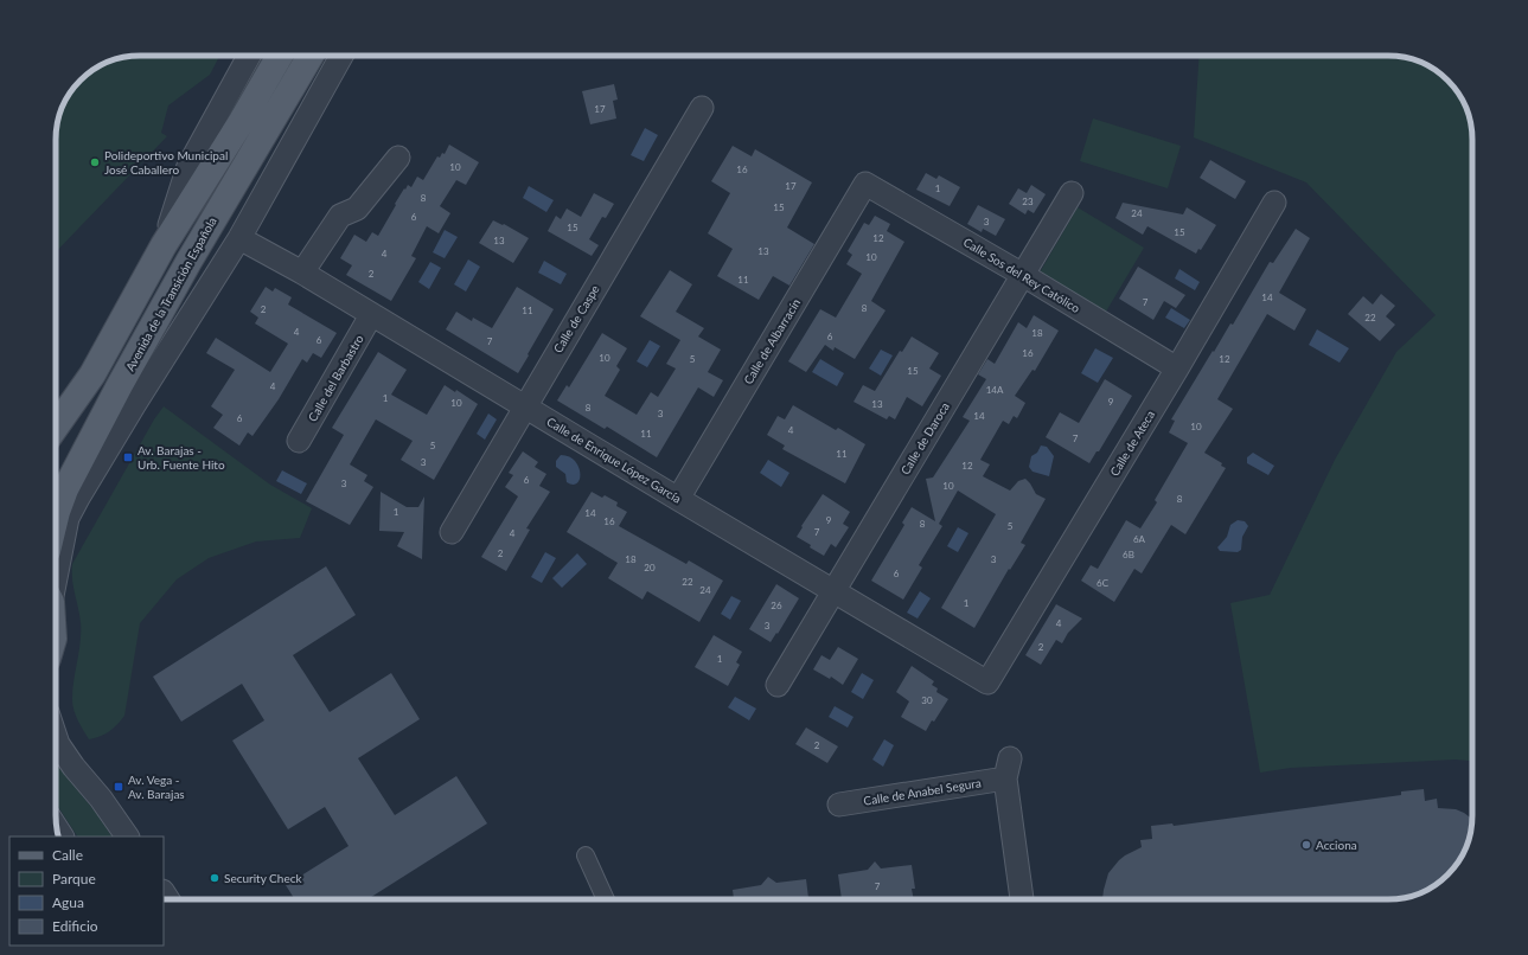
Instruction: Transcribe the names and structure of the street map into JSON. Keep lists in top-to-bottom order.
{
  "streets": {
    "main road": ["Avenida de la Transición Española"],
    "street": [
      "Calle Sos del Rey Católico",
      "Calle de Caspe",
      "Calle de Albarracín",
      "Calle del Barbastro",
      "Calle de Daroca",
      "Calle de Ateca",
      "Calle de Enrique López García",
      "Calle de Anabel Segura"
    ]
  },
  "crossings": [
    ["Calle Sos del Rey Católico", "Calle de Albarracín"],
    ["Calle Sos del Rey Católico", "Calle de Daroca"],
    ["Calle Sos del Rey Católico", "Calle de Ateca"],
    ["Calle de Caspe", "Calle de Enrique López García"],
    ["Calle de Albarracín", "Calle de Enrique López García"],
    ["Calle del Barbastro", "Calle de Enrique López García"],
    ["Calle de Daroca", "Calle de Enrique López García"],
    ["Calle de Ateca", "Calle de Enrique López García"]
  ],
  "places": {
    "other": ["Polideportivo Municipal José Caballero", "Acciona", "Security Check"],
    "transit": ["Av. Barajas - Urb. Fuente Hito", "Av. Vega - Av. Barajas"]
  },
  "house_numbers": [
    "17",
    "10",
    "16",
    "17",
    "1",
    "8",
    "23",
    "15",
    "24",
    "6",
    "3",
    "15",
    "15",
    "12",
    "13",
    "13",
    "4",
    "10",
    "2",
    "11",
    "14",
    "7",
    "8",
    "2",
    "11",
    "22",
    "4",
    "18",
    "6",
    "6",
    "7",
    "16",
    "10",
    "5",
    "12",
    "15",
    "4",
    "14A",
    "1",
    "9",
    "10",
    "13",
    "8",
    "3",
    "14",
    "6",
    "10",
    "4",
    "11",
    "7",
    "5",
    "11",
    "3",
    "12",
    "6",
    "3",
    "10",
    "8",
    "1",
    "14",
    "9",
    "16",
    "8",
    "5",
    "7",
    "4",
    "6A",
    "2",
    "6B",
    "18",
    "3",
    "20",
    "6",
    "22",
    "6C",
    "24",
    "1",
    "26",
    "4",
    "3",
    "2",
    "1",
    "30",
    "2",
    "7"
  ],
  "legend": [
    "Calle",
    "Parque",
    "Agua",
    "Edificio"
  ]
}
